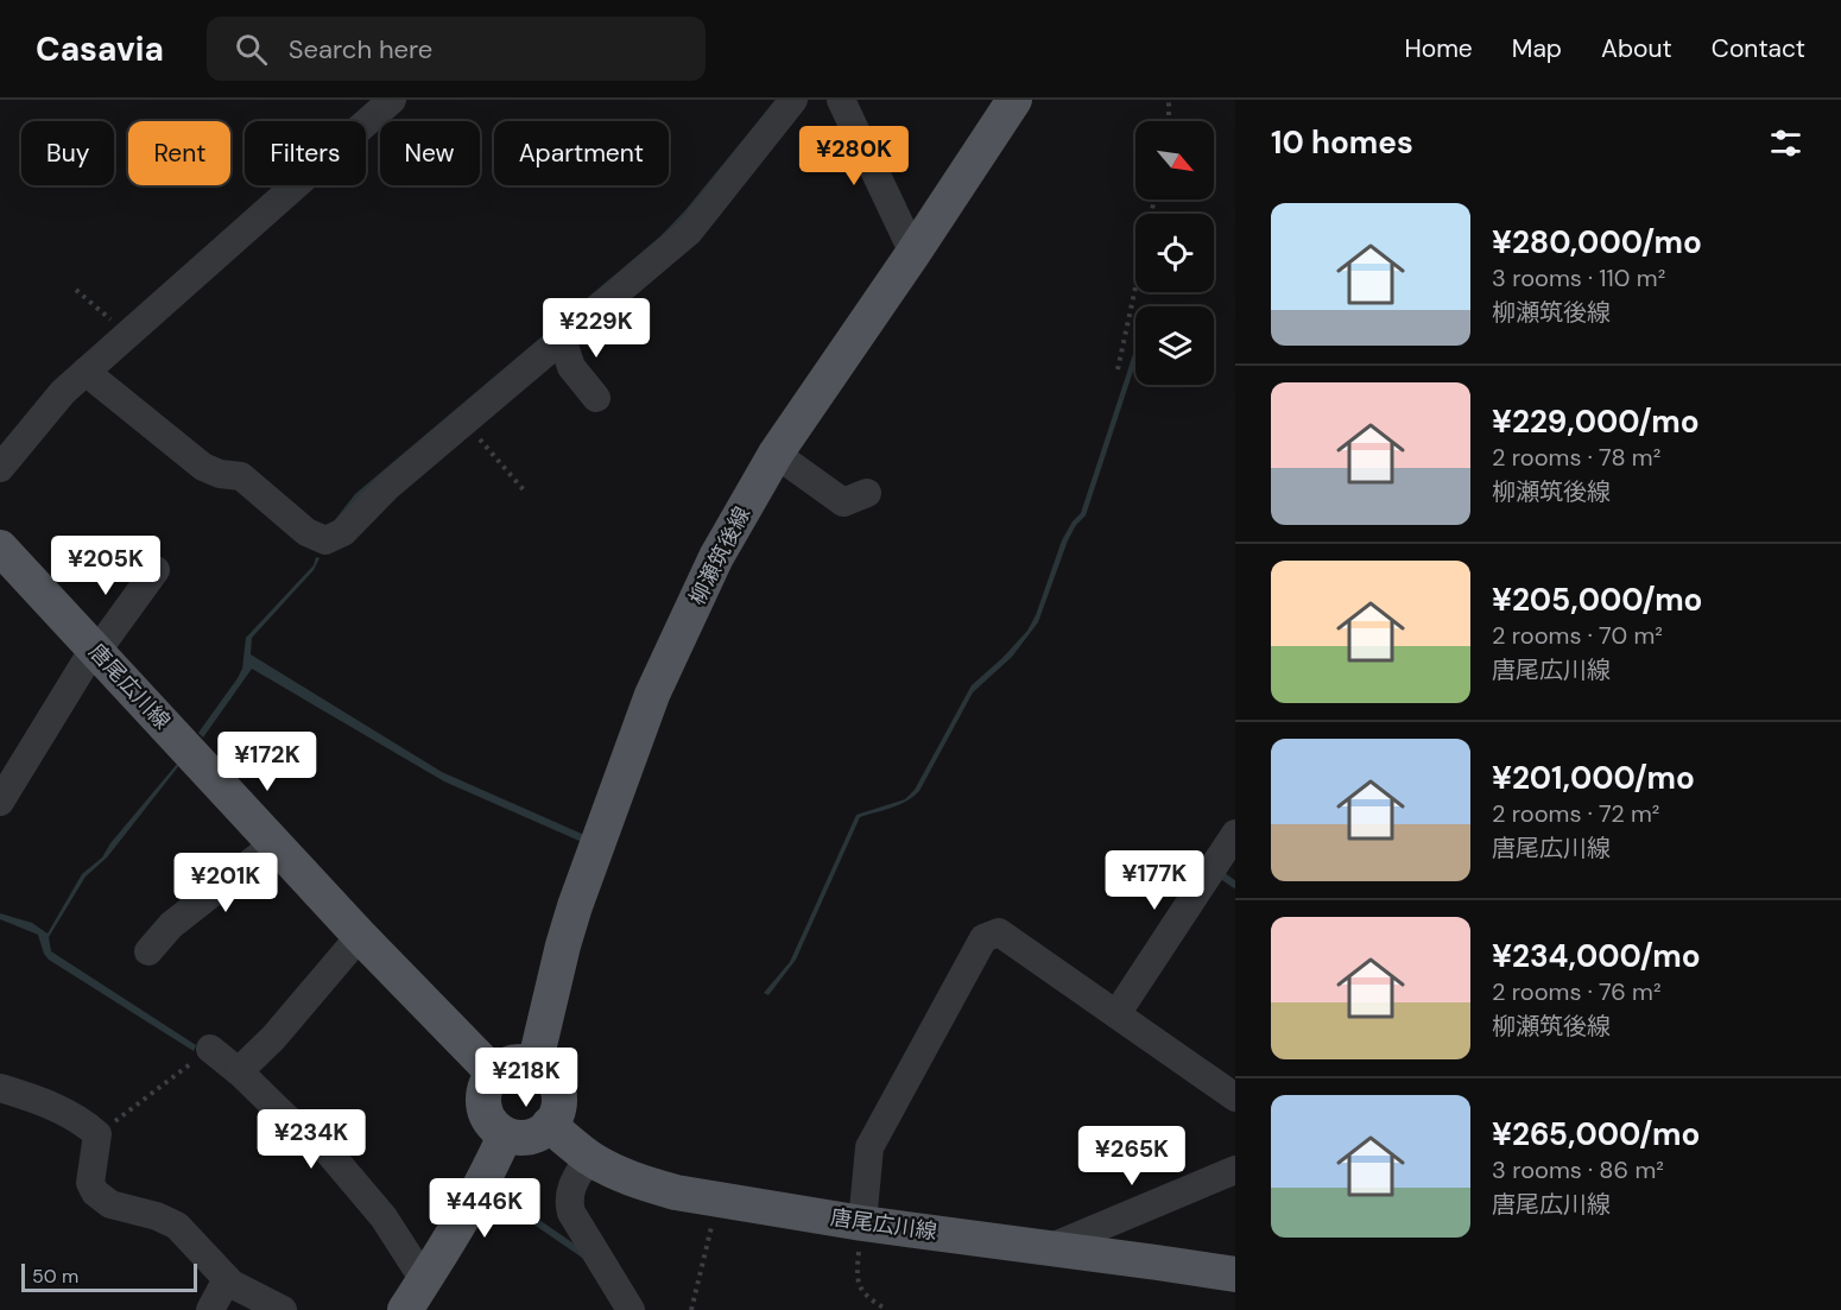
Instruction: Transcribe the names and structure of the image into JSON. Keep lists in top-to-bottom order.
{
  "streets": {
    "main road": ["柳瀬筑後線", "唐尾広川線"]
  },
  "crossings": [
    ["柳瀬筑後線", "唐尾広川線"]
  ],
  "scale_bar": "50 m",
  "north": "bottom right",
  "page": {
    "header": "Casavia",
    "search": "Search here",
    "nav": [
      "Home",
      "Map",
      "About",
      "Contact"
    ],
    "heading": "10 homes",
    "chip": [
      "Buy",
      "Rent",
      "Filters",
      "New",
      "Apartment"
    ],
    "price": [
      "¥280K",
      "¥229K",
      "¥205K",
      "¥172K",
      "¥177K",
      "¥201K",
      "¥218K",
      "¥234K",
      "¥265K",
      "¥446K"
    ],
    "list": [
      {
        "name": "¥280,000/mo",
        "note": "3 rooms · 110 m² · 柳瀬筑後線"
      },
      {
        "name": "¥229,000/mo",
        "note": "2 rooms · 78 m² · 柳瀬筑後線"
      },
      {
        "name": "¥205,000/mo",
        "note": "2 rooms · 70 m² · 唐尾広川線"
      },
      {
        "name": "¥201,000/mo",
        "note": "2 rooms · 72 m² · 唐尾広川線"
      },
      {
        "name": "¥234,000/mo",
        "note": "2 rooms · 76 m² · 柳瀬筑後線"
      },
      {
        "name": "¥265,000/mo",
        "note": "3 rooms · 86 m² · 唐尾広川線"
      }
    ],
    "scale": "50 m"
  }
}
